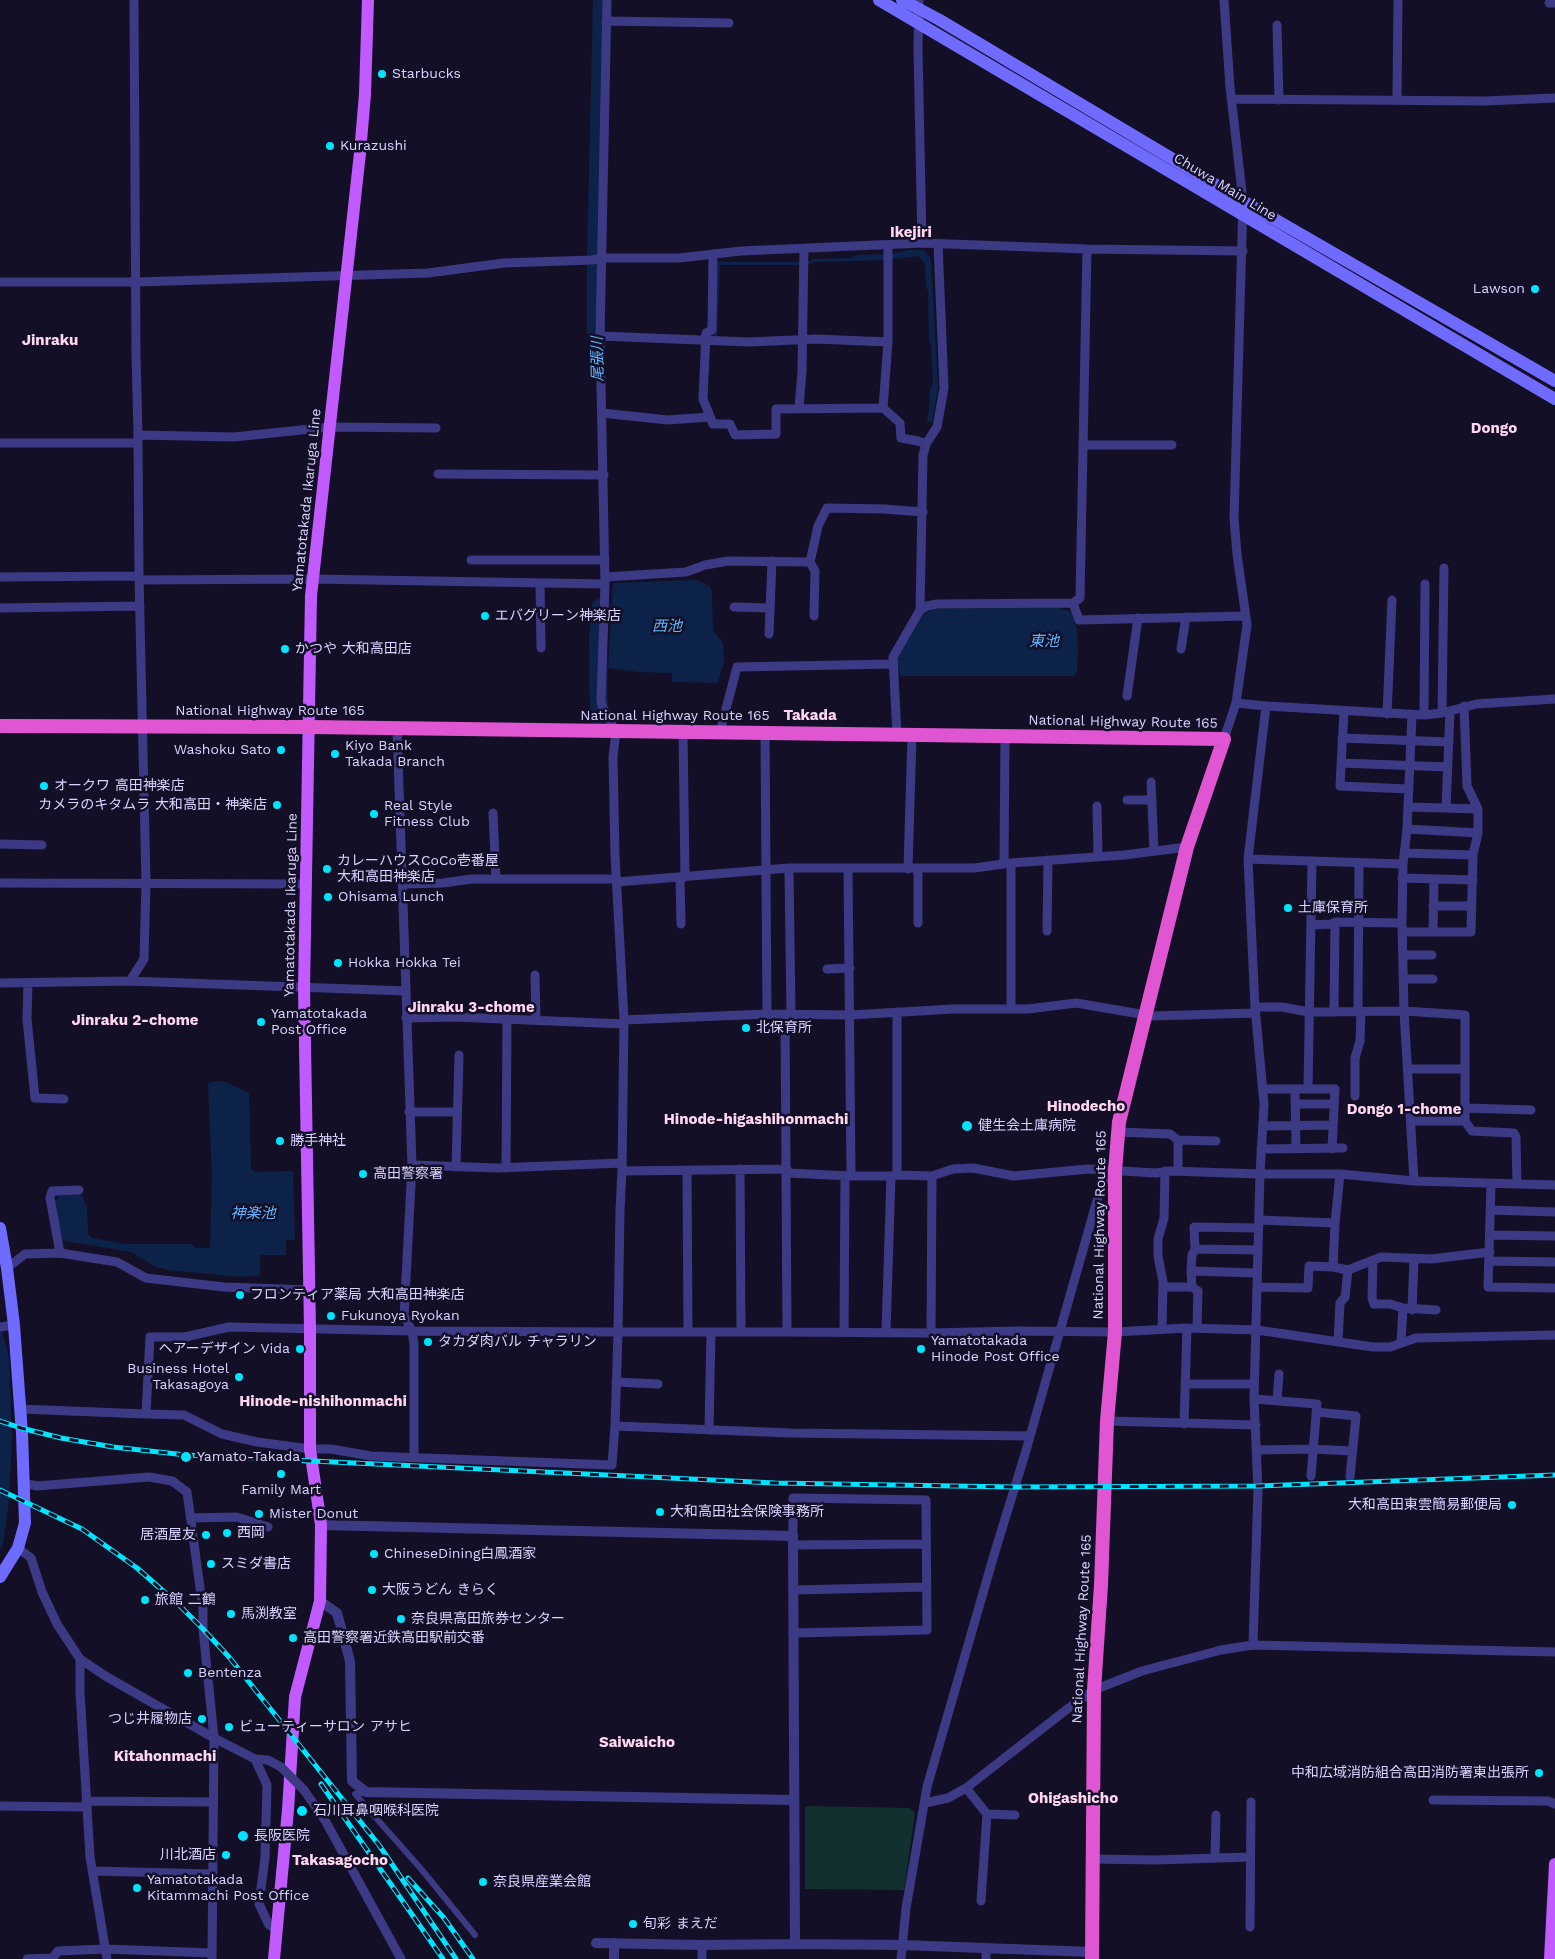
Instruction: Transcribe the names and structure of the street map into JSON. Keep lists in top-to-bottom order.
{
  "streets": {
    "highway": ["National Highway Route 165"],
    "main road": ["Chuwa Main Line", "Yamatotakada Ikaruga Line"]
  },
  "crossings": [
    ["Yamatotakada Ikaruga Line", "National Highway Route 165"]
  ],
  "districts": [
    "Ikejiri",
    "Jinraku",
    "Dongo",
    "Takada",
    "Jinraku 3-chome",
    "Jinraku 2-chome",
    "Hinodecho",
    "Dongo 1-chome",
    "Hinode-higashihonmachi",
    "Hinode-nishihonmachi",
    "Saiwaicho",
    "Kitahonmachi",
    "Ohigashicho",
    "Takasagocho"
  ],
  "water": [
    "尾張川",
    "西池",
    "東池",
    "神楽池"
  ],
  "places": [
    "Starbucks",
    "Kurazushi",
    "Lawson",
    "エバグリーン神楽店",
    "かつや 大和高田店",
    "Washoku Sato",
    "Kiyo Bank Takada Branch",
    "オークワ 高田神楽店",
    "カメラのキタムラ 大和高田・神楽店",
    "Real Style Fitness Club",
    "カレーハウスCoCo壱番屋 大和高田神楽店",
    "Ohisama Lunch",
    "土庫保育所",
    "Hokka Hokka Tei",
    "Yamatotakada Post Office",
    "北保育所",
    "健生会土庫病院",
    "勝手神社",
    "高田警察署",
    "フロンティア薬局 大和高田神楽店",
    "Fukunoya Ryokan",
    "タカダ肉バル チャラリン",
    "ヘアーデザイン Vida",
    "Yamatotakada Hinode Post Office",
    "Business Hotel Takasagoya",
    "Yamato-Takada",
    "Family Mart",
    "大和高田東雲簡易郵便局",
    "大和高田社会保険事務所",
    "Mister Donut",
    "西岡",
    "居酒屋友",
    "ChineseDining白鳳酒家",
    "スミダ書店",
    "大阪うどん きらく",
    "旅館 二鶴",
    "馬渕教室",
    "奈良県高田旅券センター",
    "高田警察署近鉄高田駅前交番",
    "Bentenza",
    "つじ井履物店",
    "ビューティーサロン アサヒ",
    "中和広域消防組合高田消防署東出張所",
    "石川耳鼻咽喉科医院",
    "長阪医院",
    "川北酒店",
    "奈良県産業会館",
    "Yamatotakada Kitammachi Post Office",
    "旬彩 まえだ"
  ]
}
